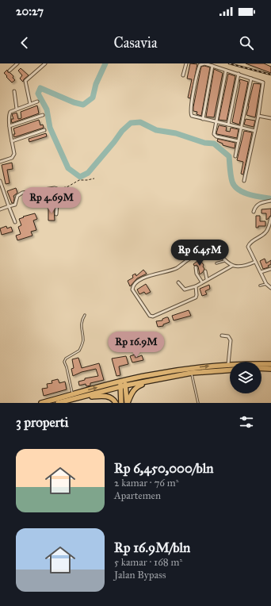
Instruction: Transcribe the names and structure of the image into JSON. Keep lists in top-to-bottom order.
{
  "page": {
    "status": "20:27",
    "header": "Casavia",
    "price": ["Rp 4.69M", "Rp 6.45M", "Rp 16.9M"],
    "heading": "3 properti",
    "list": [
      {
        "name": "Rp 6,450,000/bln",
        "note": "2 kamar · 76 m² · Apartemen"
      },
      {
        "name": "Rp 16.9M/bln",
        "note": "5 kamar · 168 m² · Jalan Bypass"
      }
    ]
  }
}
